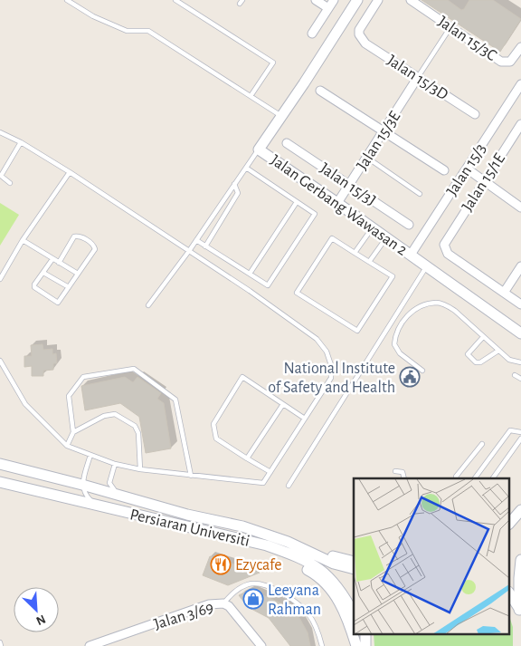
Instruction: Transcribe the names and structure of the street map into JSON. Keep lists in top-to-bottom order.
{
  "streets": {
    "main road": ["Jalan Gerbang Wawasan 2", "Persiaran Universiti"],
    "street": [
      "Jalan 15/3C",
      "Jalan 15/3D",
      "Jalan 15/3E",
      "Jalan 15/3",
      "Jalan 15/1E",
      "Jalan 15/3J",
      "Jalan 3/69"
    ]
  },
  "crossings": [
    ["Jalan 15/3D", "Jalan 15/3E"],
    ["Jalan 15/3E", "Jalan 15/3J"],
    ["Jalan 15/3E", "Jalan Gerbang Wawasan 2"],
    ["Jalan 15/3", "Jalan Gerbang Wawasan 2"]
  ],
  "places": {
    "public building": ["National Institute of Safety and Health"],
    "restaurant": ["Ezycafe"],
    "shop": ["Leeyana Rahman"]
  },
  "north": "bottom right"
}
